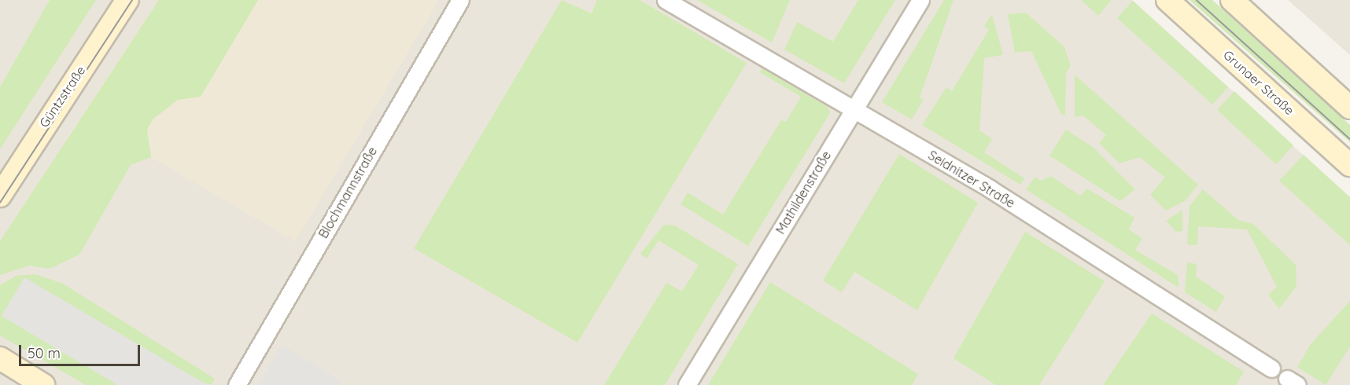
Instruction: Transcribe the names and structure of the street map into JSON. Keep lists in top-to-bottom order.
{
  "streets": {
    "main road": ["Grunaer Straße", "Güntzstraße"],
    "street": ["Seidnitzer Straße", "Blochmannstraße", "Mathildenstraße"]
  },
  "crossings": [
    ["Seidnitzer Straße", "Mathildenstraße"]
  ],
  "scale_bar": "50 m"
}
